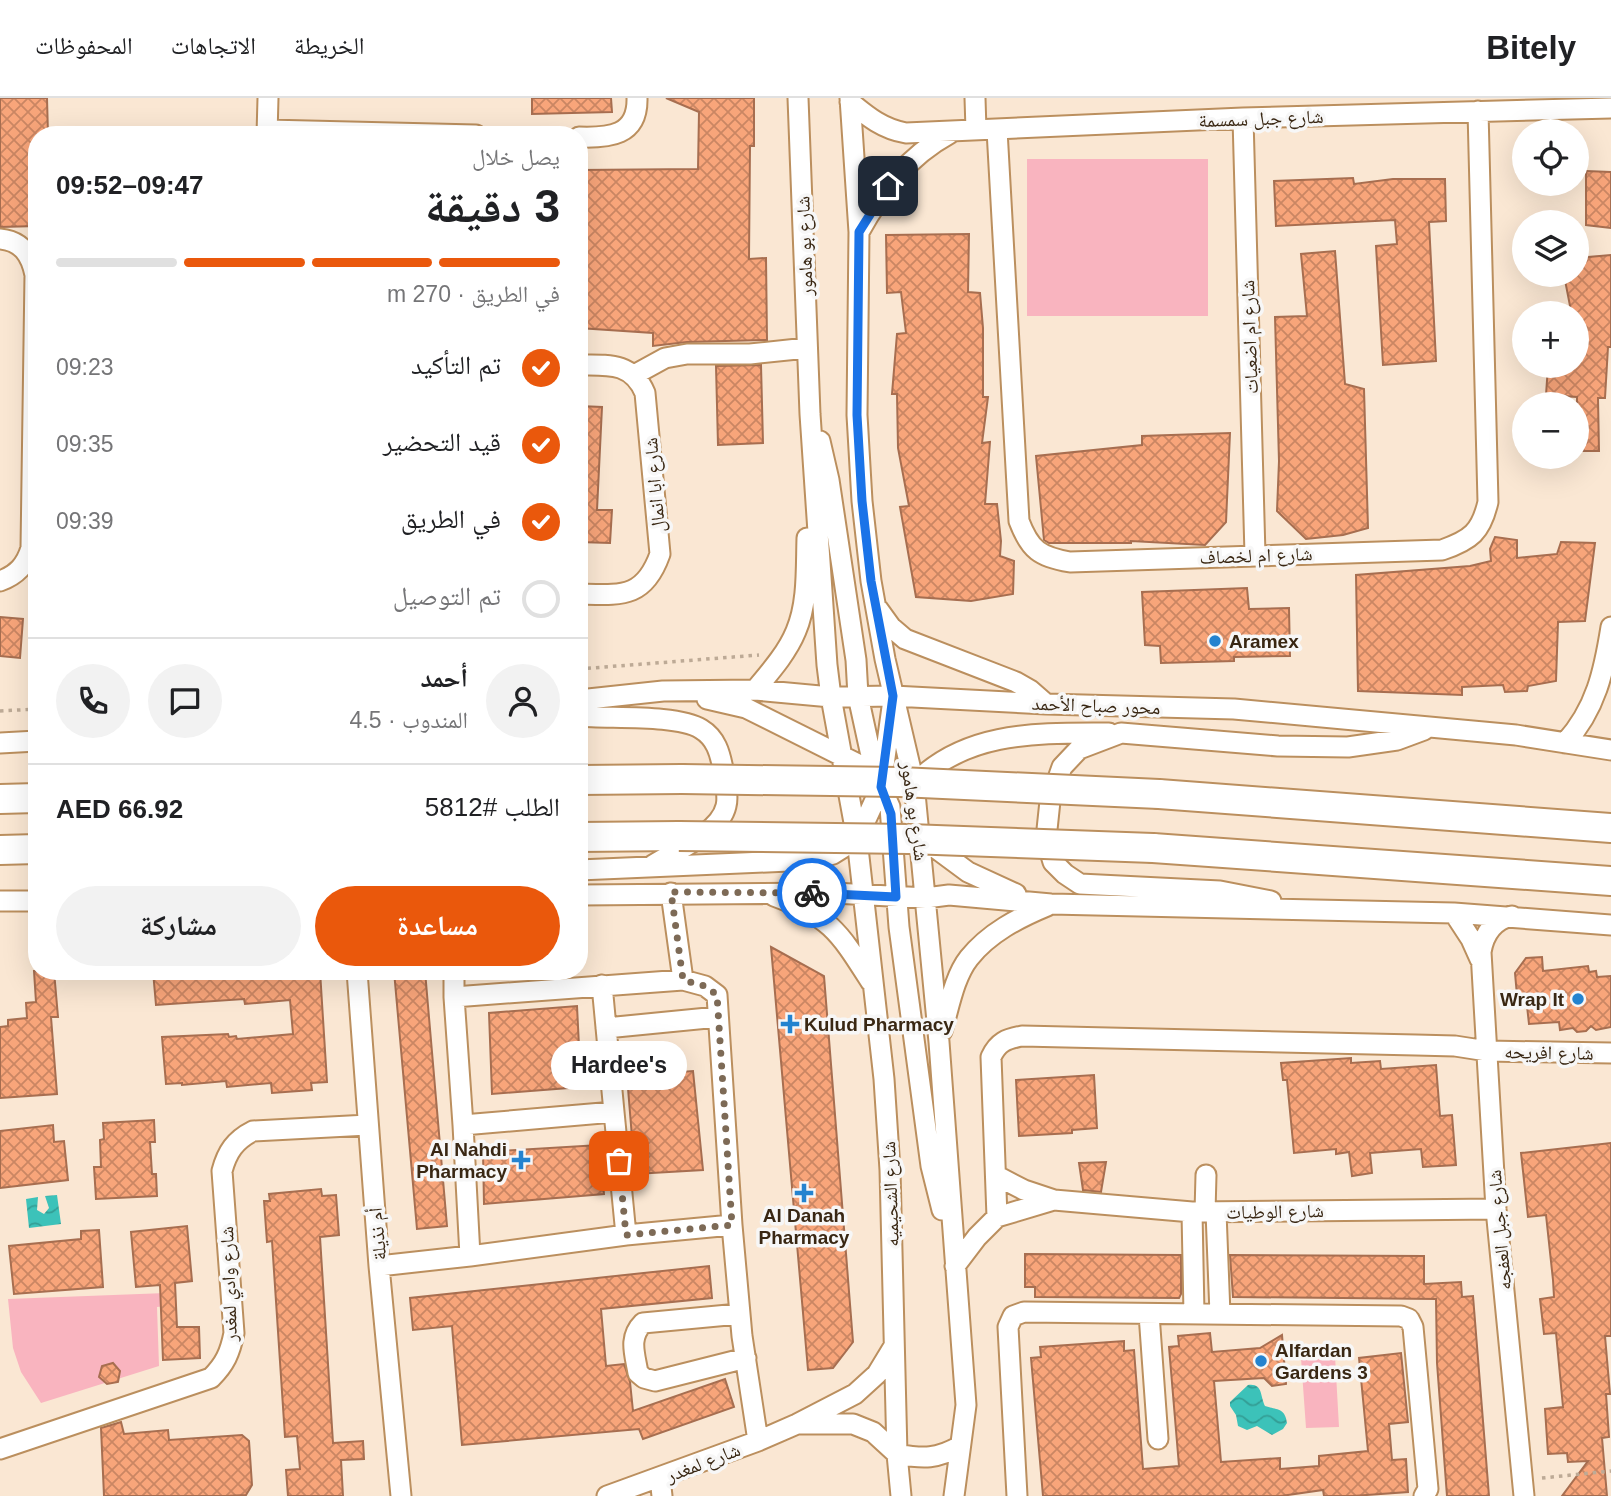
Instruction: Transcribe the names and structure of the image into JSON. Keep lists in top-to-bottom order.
{
  "streets": {
    "street": [
      "شارع جبل سمسمة",
      "شارع بو هامور",
      "شارع ام اضعيات",
      "شارع ابا انمال",
      "شارع ام لخصاف",
      "محور صباح الأحمد",
      "شارع افريحه",
      "شارع الشحيميه",
      "شارع الوطيات",
      "شارع جبل العفجه",
      "أم نذيلة",
      "شارع وادي لمغدر",
      "شارع لمغدر"
    ]
  },
  "crossings": [
    ["شارع جبل سمسمة", "شارع بو هامور"],
    ["شارع جبل سمسمة", "شارع ام اضعيات"],
    ["شارع جبل سمسمة", "شارع ام لخصاف"],
    ["شارع بو هامور", "محور صباح الأحمد"],
    ["شارع بو هامور", "شارع الشحيميه"],
    ["شارع ام اضعيات", "شارع ام لخصاف"],
    ["شارع افريحه", "شارع الوطيات"],
    ["شارع افريحه", "شارع جبل العفجه"],
    ["شارع الشحيميه", "شارع لمغدر"],
    ["شارع الوطيات", "شارع جبل العفجه"],
    ["أم نذيلة", "شارع وادي لمغدر"]
  ],
  "places": {
    "other": [
      "Aramex",
      "Wrap It",
      "Hardee's",
      "Alfardan Gardens 3"
    ],
    "health": ["Kulud Pharmacy", "Al Nahdi Pharmacy", "Al Danah Pharmacy"]
  },
  "page": {
    "header": "Bitely",
    "nav": ["الخريطة", "الاتجاهات", "المحفوظات"],
    "map_buttons": ["+", "−"],
    "heading": ["3 دقيقة", "يصل خلال", "09:47–09:52"],
    "panel": [
      "أحمد",
      "المندوب · 4.5",
      "الطلب #5812",
      "AED 66.92"
    ],
    "bar": "في الطريق · 270 m",
    "list": [
      ["تم التأكيد", "09:23"],
      ["قيد التحضير", "09:35"],
      ["في الطريق", "09:39"],
      "تم التوصيل"
    ],
    "buttons": ["مساعدة", "مشاركة"],
    "bubble": "Hardee's"
  }
}
